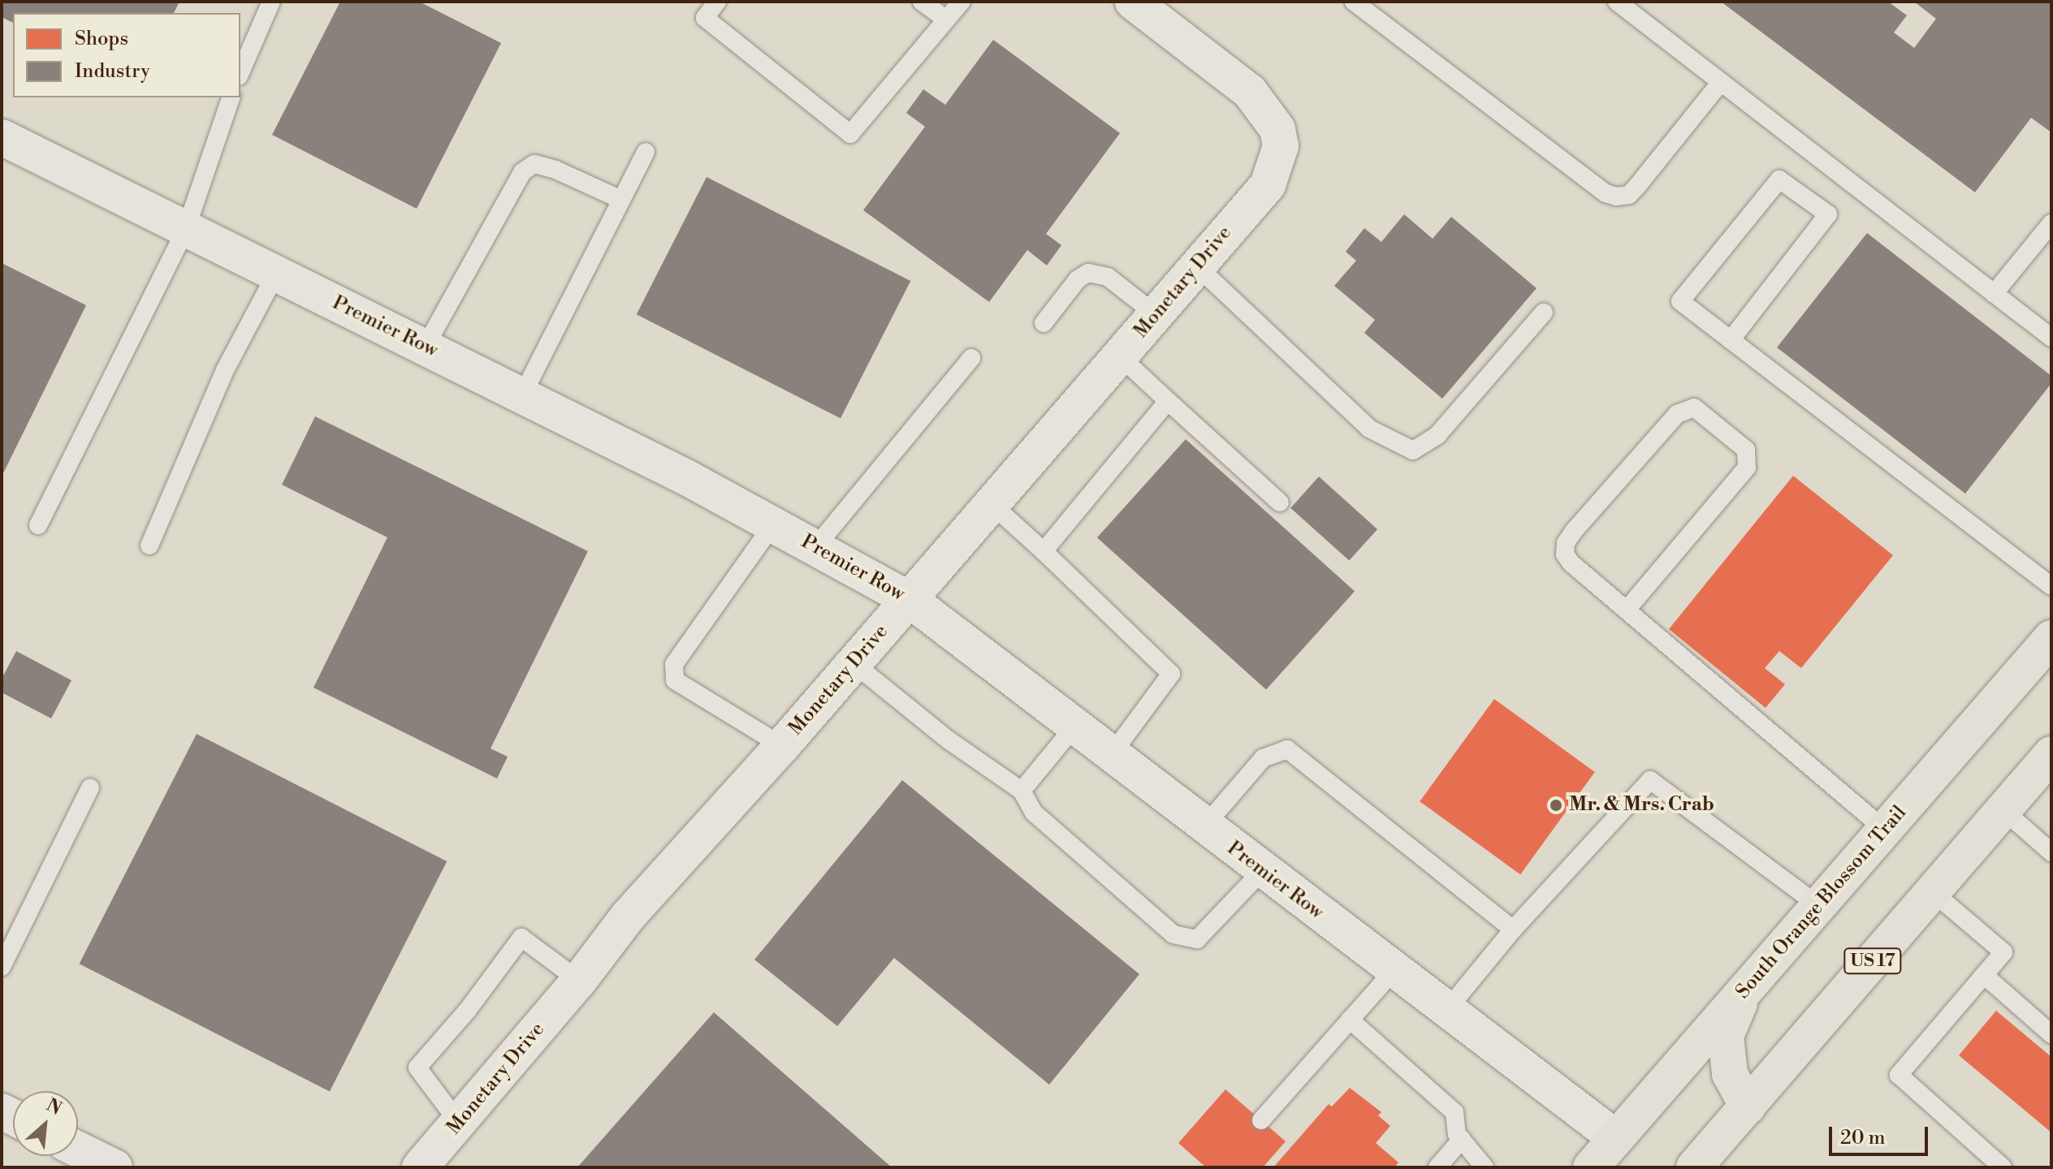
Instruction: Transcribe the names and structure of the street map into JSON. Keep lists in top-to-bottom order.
{
  "streets": {
    "main road": ["South Orange Blossom Trail", "US 17"],
    "street": ["Monetary Drive", "Premier Row"]
  },
  "crossings": [
    ["Monetary Drive", "Premier Row"],
    ["Premier Row", "South Orange Blossom Trail"]
  ],
  "places": ["Mr. & Mrs. Crab"],
  "legend": ["Shops", "Industry"],
  "scale_bar": "20 m",
  "north": "top right"
}
